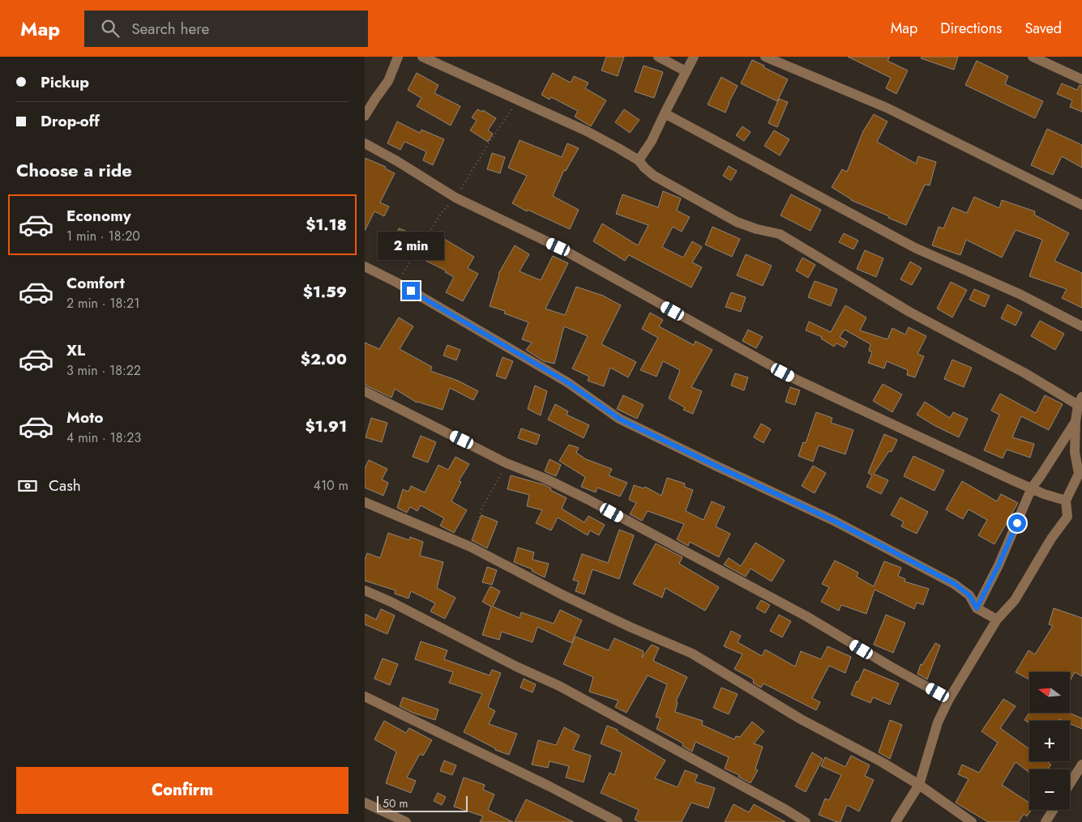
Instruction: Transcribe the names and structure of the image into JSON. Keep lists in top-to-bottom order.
{
  "scale_bar": "50 m",
  "north": "left",
  "page": {
    "header": "Map",
    "search": "Search here",
    "nav": ["Map", "Directions", "Saved"],
    "banner": ["Pickup", "Drop-off"],
    "heading": "Choose a ride",
    "list": [
      {
        "name": "Economy",
        "note": "1 min · 18:20",
        "value": "$1.18"
      },
      {
        "name": "Comfort",
        "note": "2 min · 18:21",
        "value": "$1.59"
      },
      {
        "name": "XL",
        "note": "3 min · 18:22",
        "value": "$2.00"
      },
      {
        "name": "Moto",
        "note": "4 min · 18:23",
        "value": "$1.91"
      }
    ],
    "bubble": "2 min",
    "pay": ["Cash", "410 m"],
    "map_buttons": ["+", "−"],
    "buttons": "Confirm",
    "scale": "50 m"
  }
}
